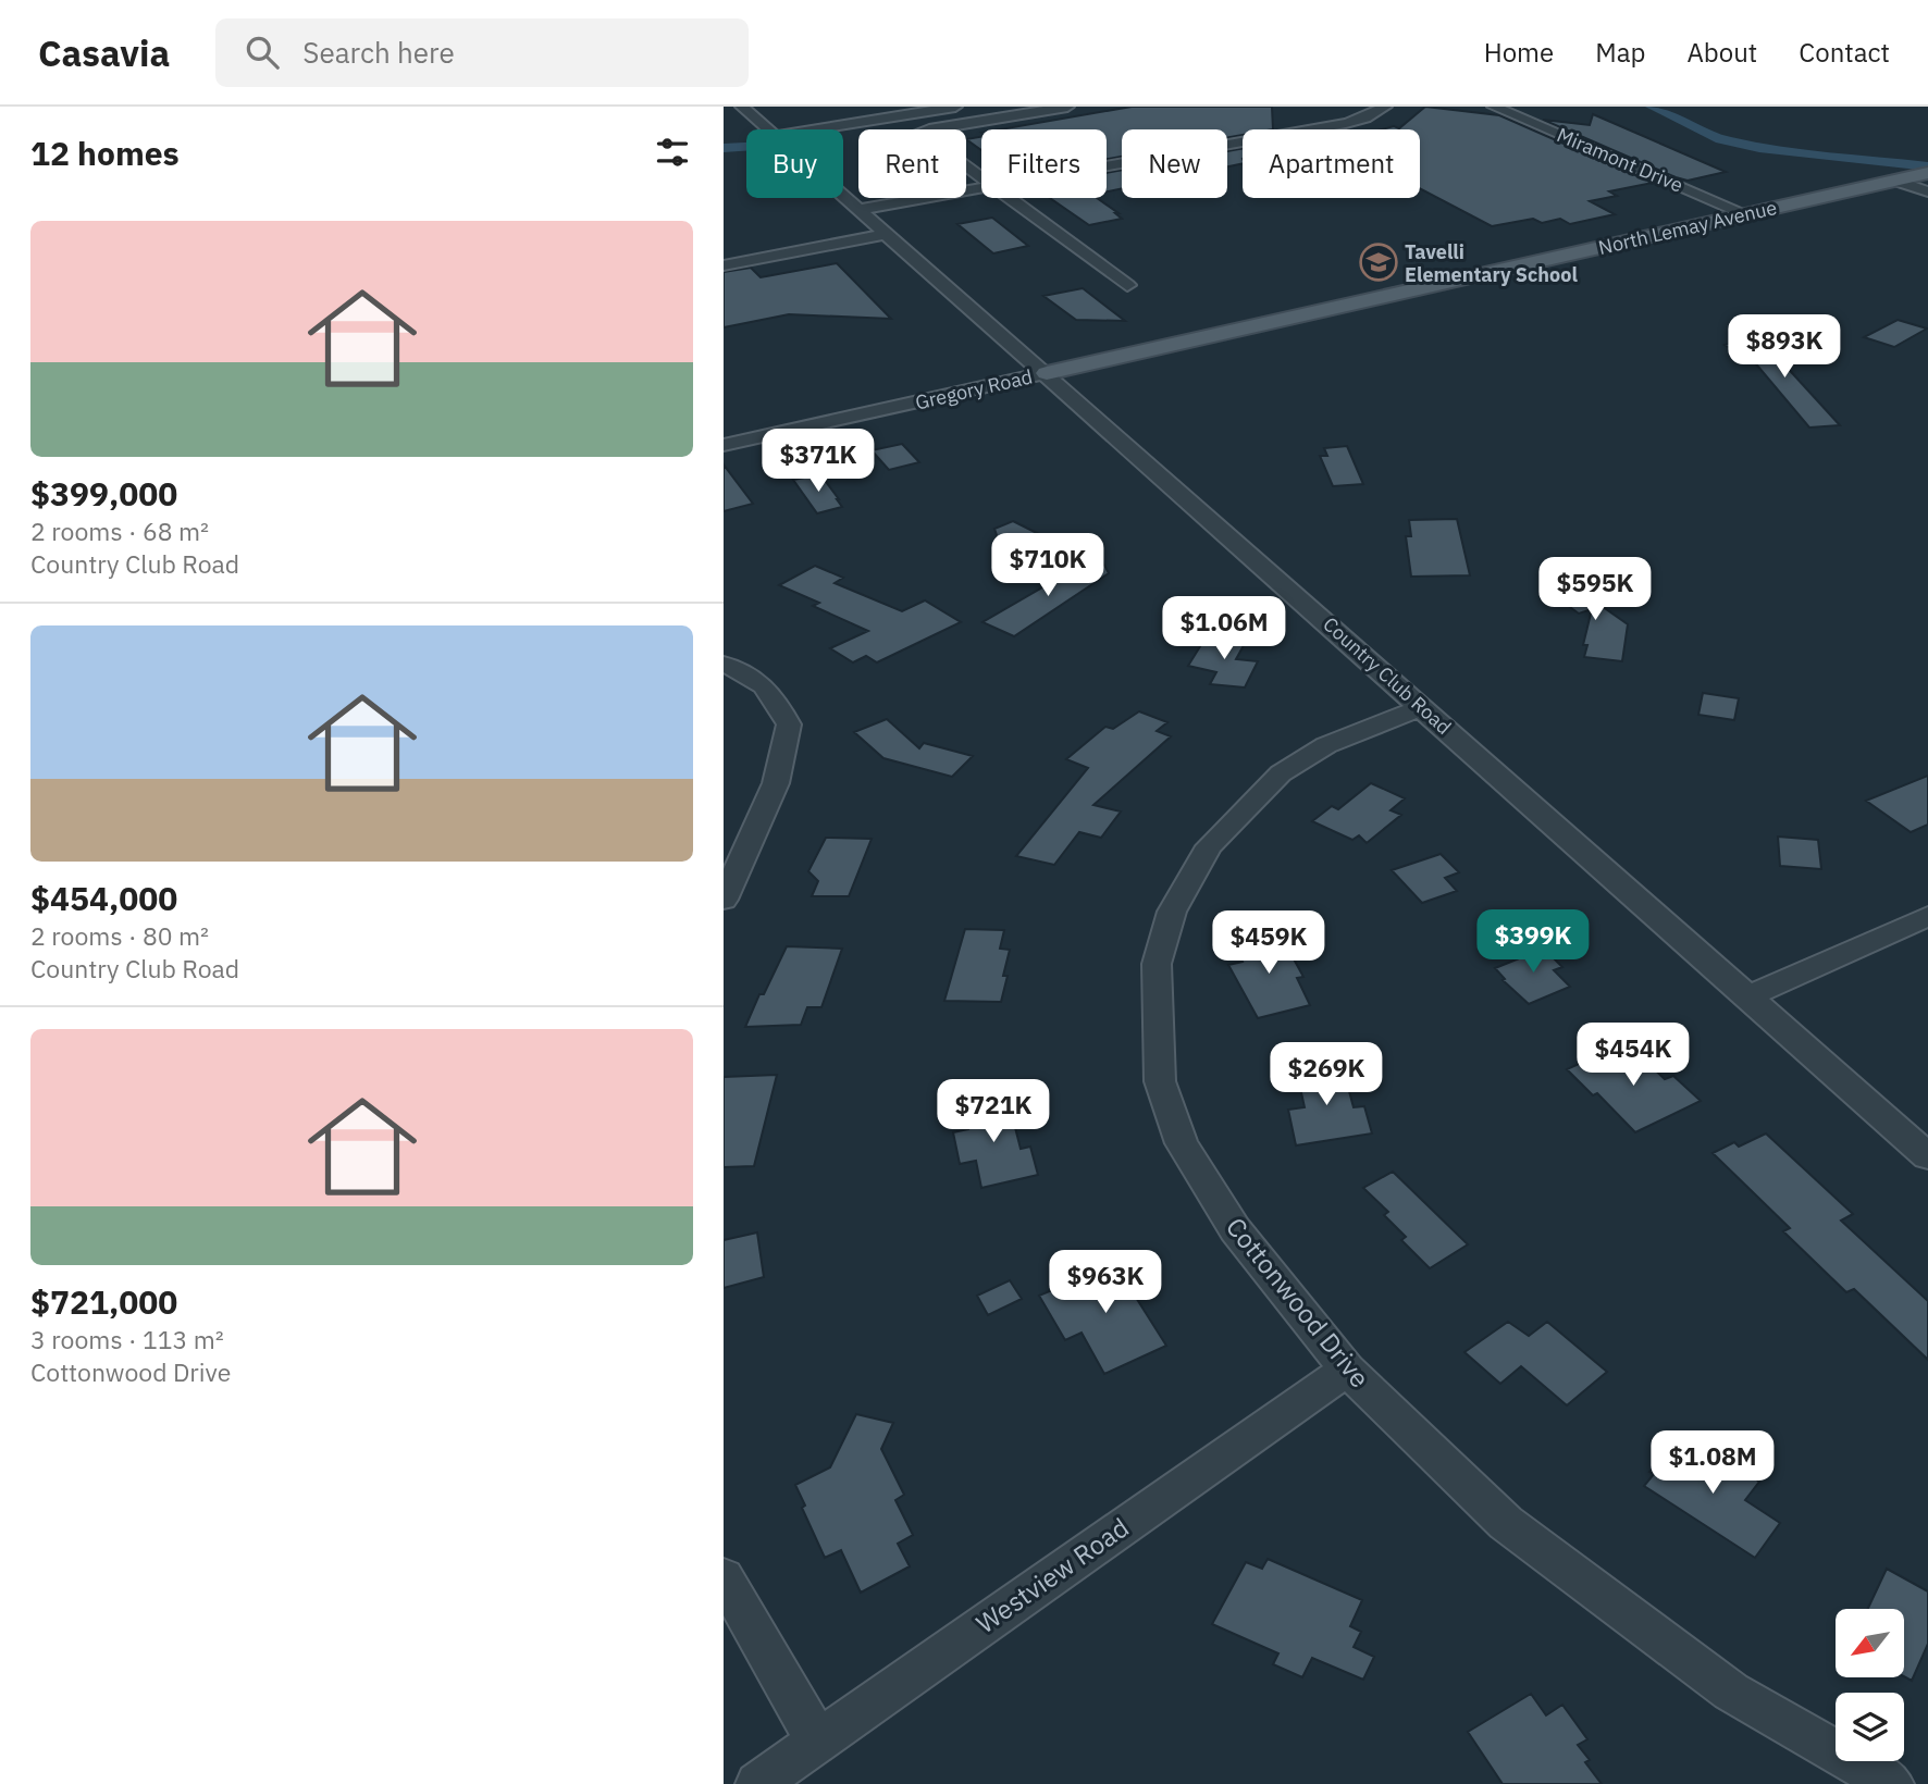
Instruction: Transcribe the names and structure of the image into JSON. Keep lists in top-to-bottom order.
{
  "streets": {
    "main road": ["North Lemay Avenue"],
    "street": [
      "Miramont Drive",
      "Gregory Road",
      "Country Club Road",
      "Cottonwood Drive",
      "Westview Road"
    ]
  },
  "crossings": [
    ["Miramont Drive", "North Lemay Avenue"],
    ["North Lemay Avenue", "Gregory Road"],
    ["North Lemay Avenue", "Country Club Road"],
    ["Gregory Road", "Country Club Road"],
    ["Country Club Road", "Cottonwood Drive"],
    ["Cottonwood Drive", "Westview Road"]
  ],
  "places": {
    "school or university": ["Tavelli Elementary School"]
  },
  "north": "bottom left",
  "page": {
    "header": "Casavia",
    "search": "Search here",
    "nav": [
      "Home",
      "Map",
      "About",
      "Contact"
    ],
    "heading": "12 homes",
    "chip": [
      "Buy",
      "Rent",
      "Filters",
      "New",
      "Apartment"
    ],
    "list": [
      {
        "name": "$399,000",
        "note": "2 rooms · 68 m² · Country Club Road"
      },
      {
        "name": "$454,000",
        "note": "2 rooms · 80 m² · Country Club Road"
      },
      {
        "name": "$721,000",
        "note": "3 rooms · 113 m² · Cottonwood Drive"
      }
    ],
    "price": [
      "$893K",
      "$371K",
      "$710K",
      "$595K",
      "$1.06M",
      "$399K",
      "$459K",
      "$454K",
      "$269K",
      "$721K",
      "$963K",
      "$1.08M"
    ]
  }
}
